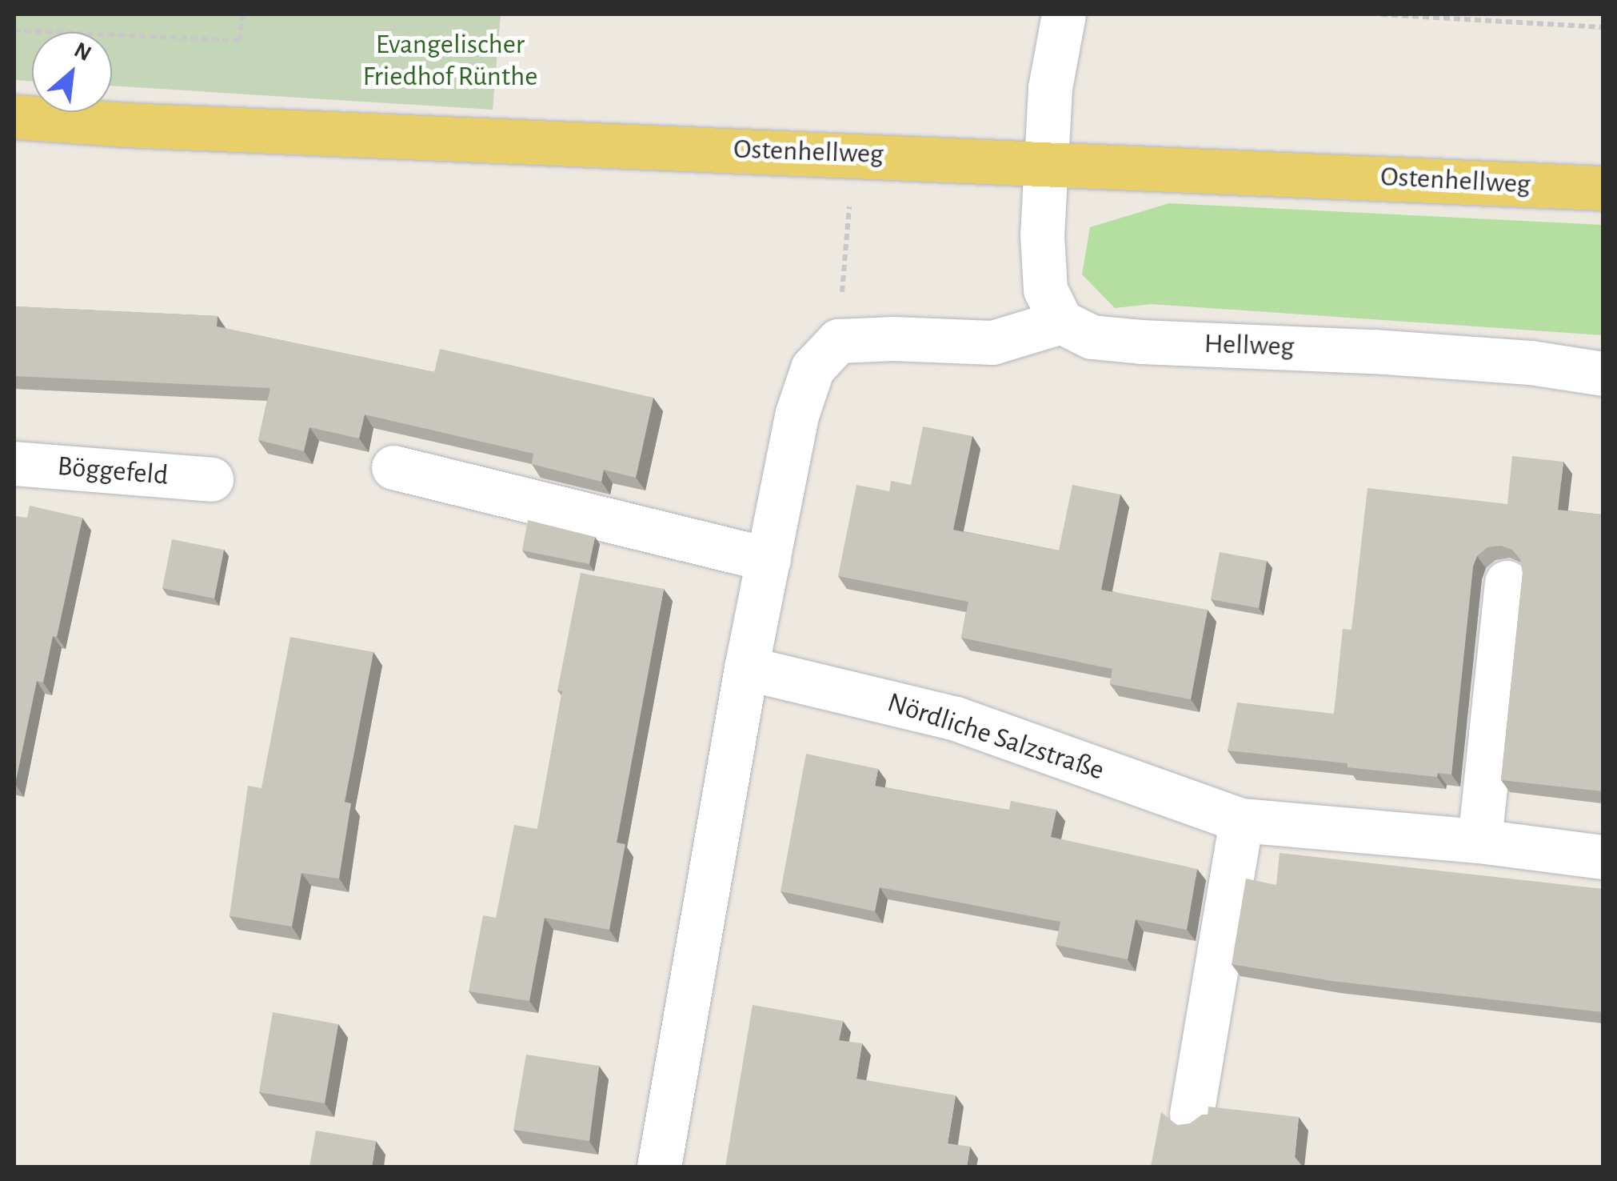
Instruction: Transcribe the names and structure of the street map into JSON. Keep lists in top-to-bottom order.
{
  "streets": {
    "main road": ["Ostenhellweg"],
    "street": ["Hellweg", "Böggefeld", "Nördliche Salzstraße"]
  },
  "parks": ["Evangelischer Friedhof Rünthe"],
  "north": "top right"
}
